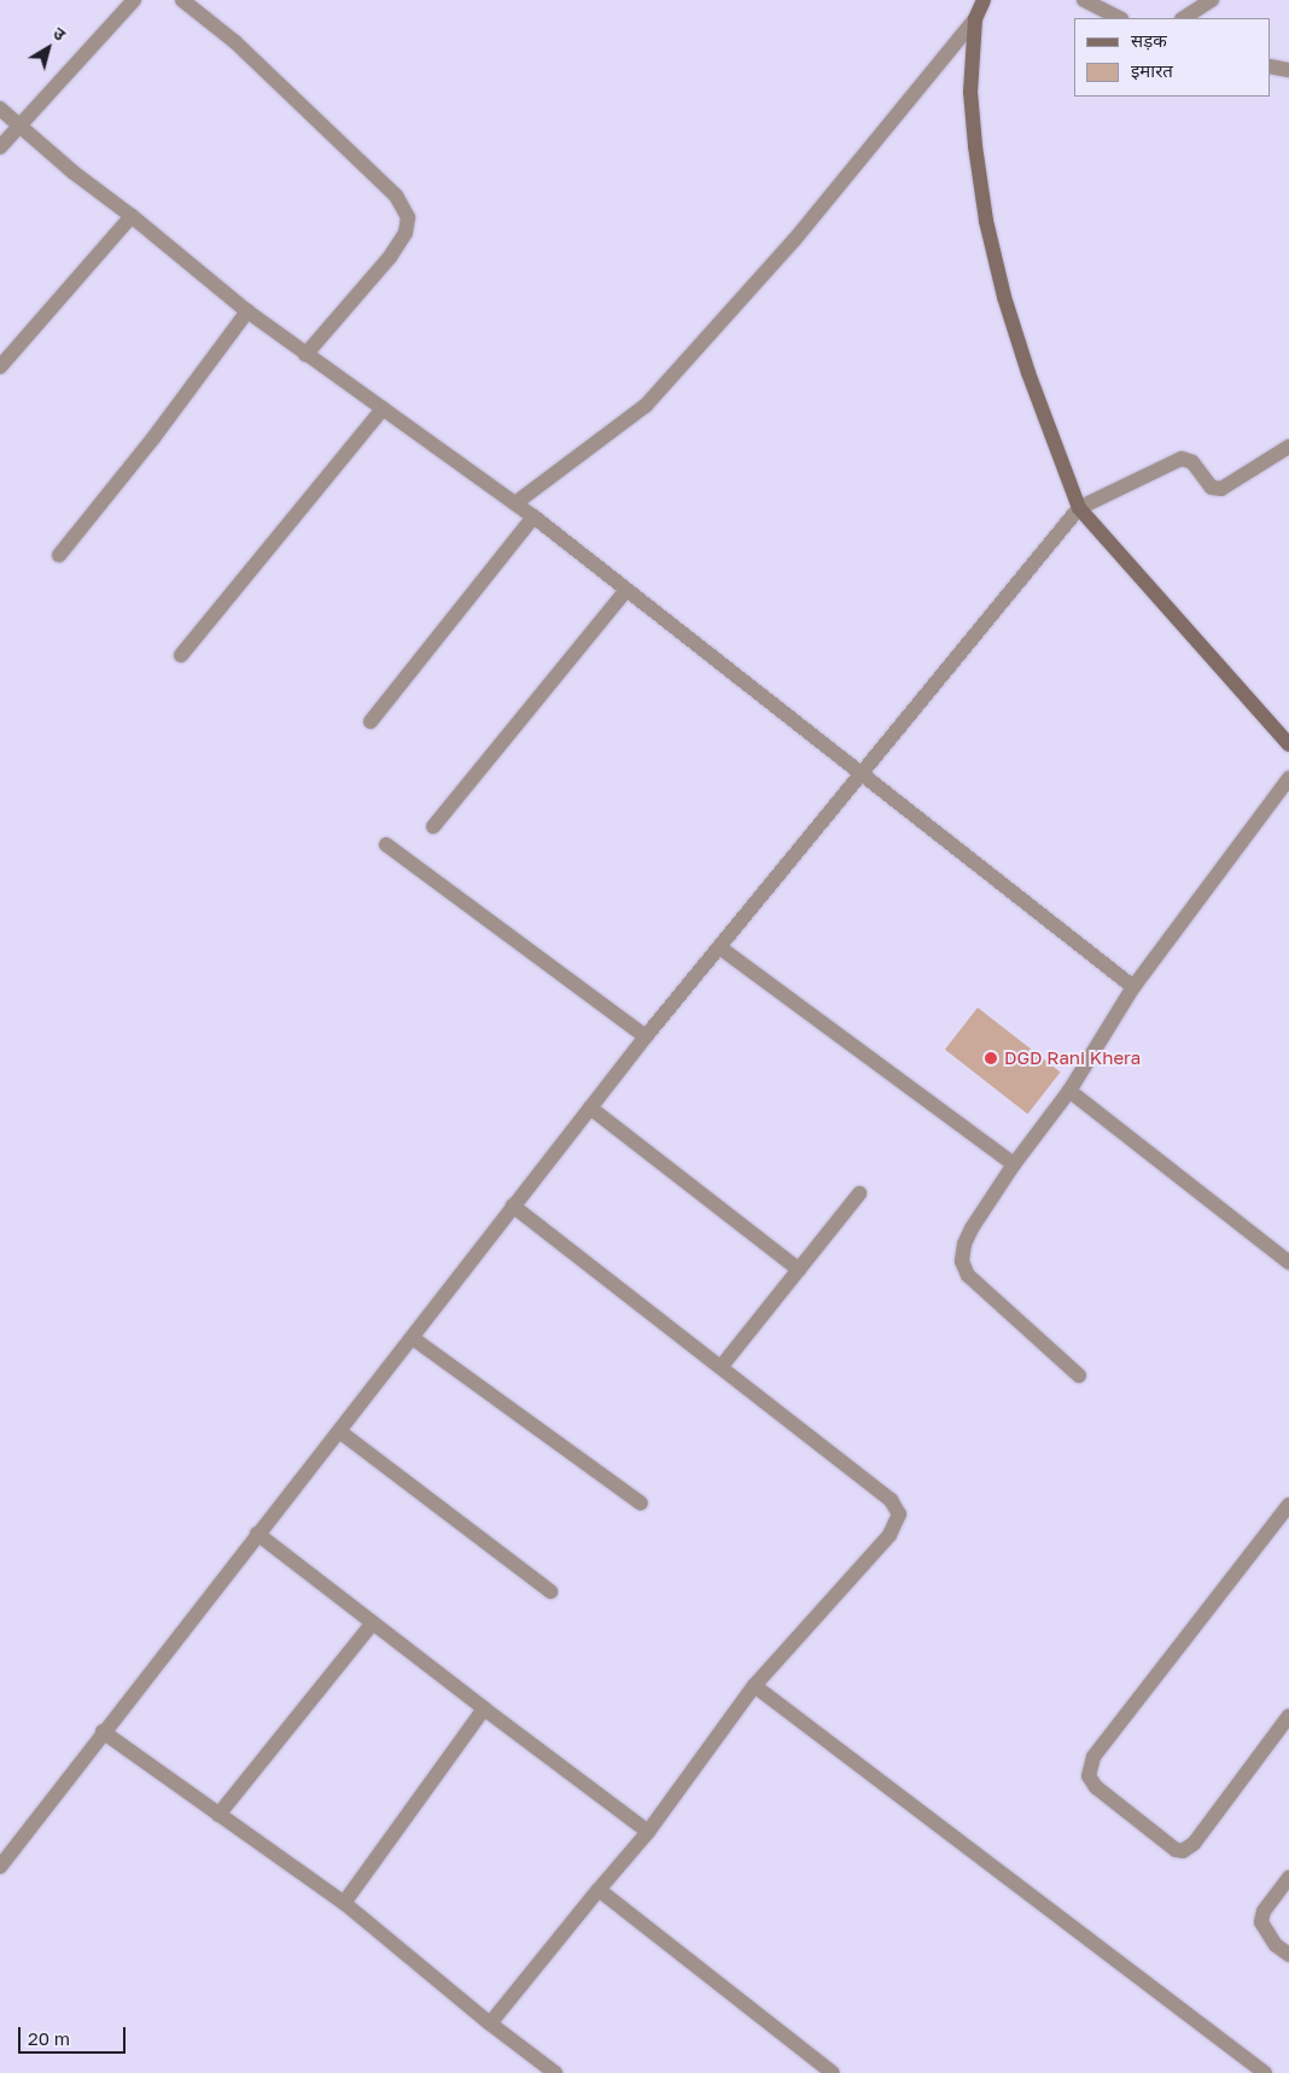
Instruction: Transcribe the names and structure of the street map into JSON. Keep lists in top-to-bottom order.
{
  "places": ["DGD Rani Khera"],
  "legend": ["सड़क", "इमारत"],
  "scale_bar": "20 m",
  "north": "top right"
}
